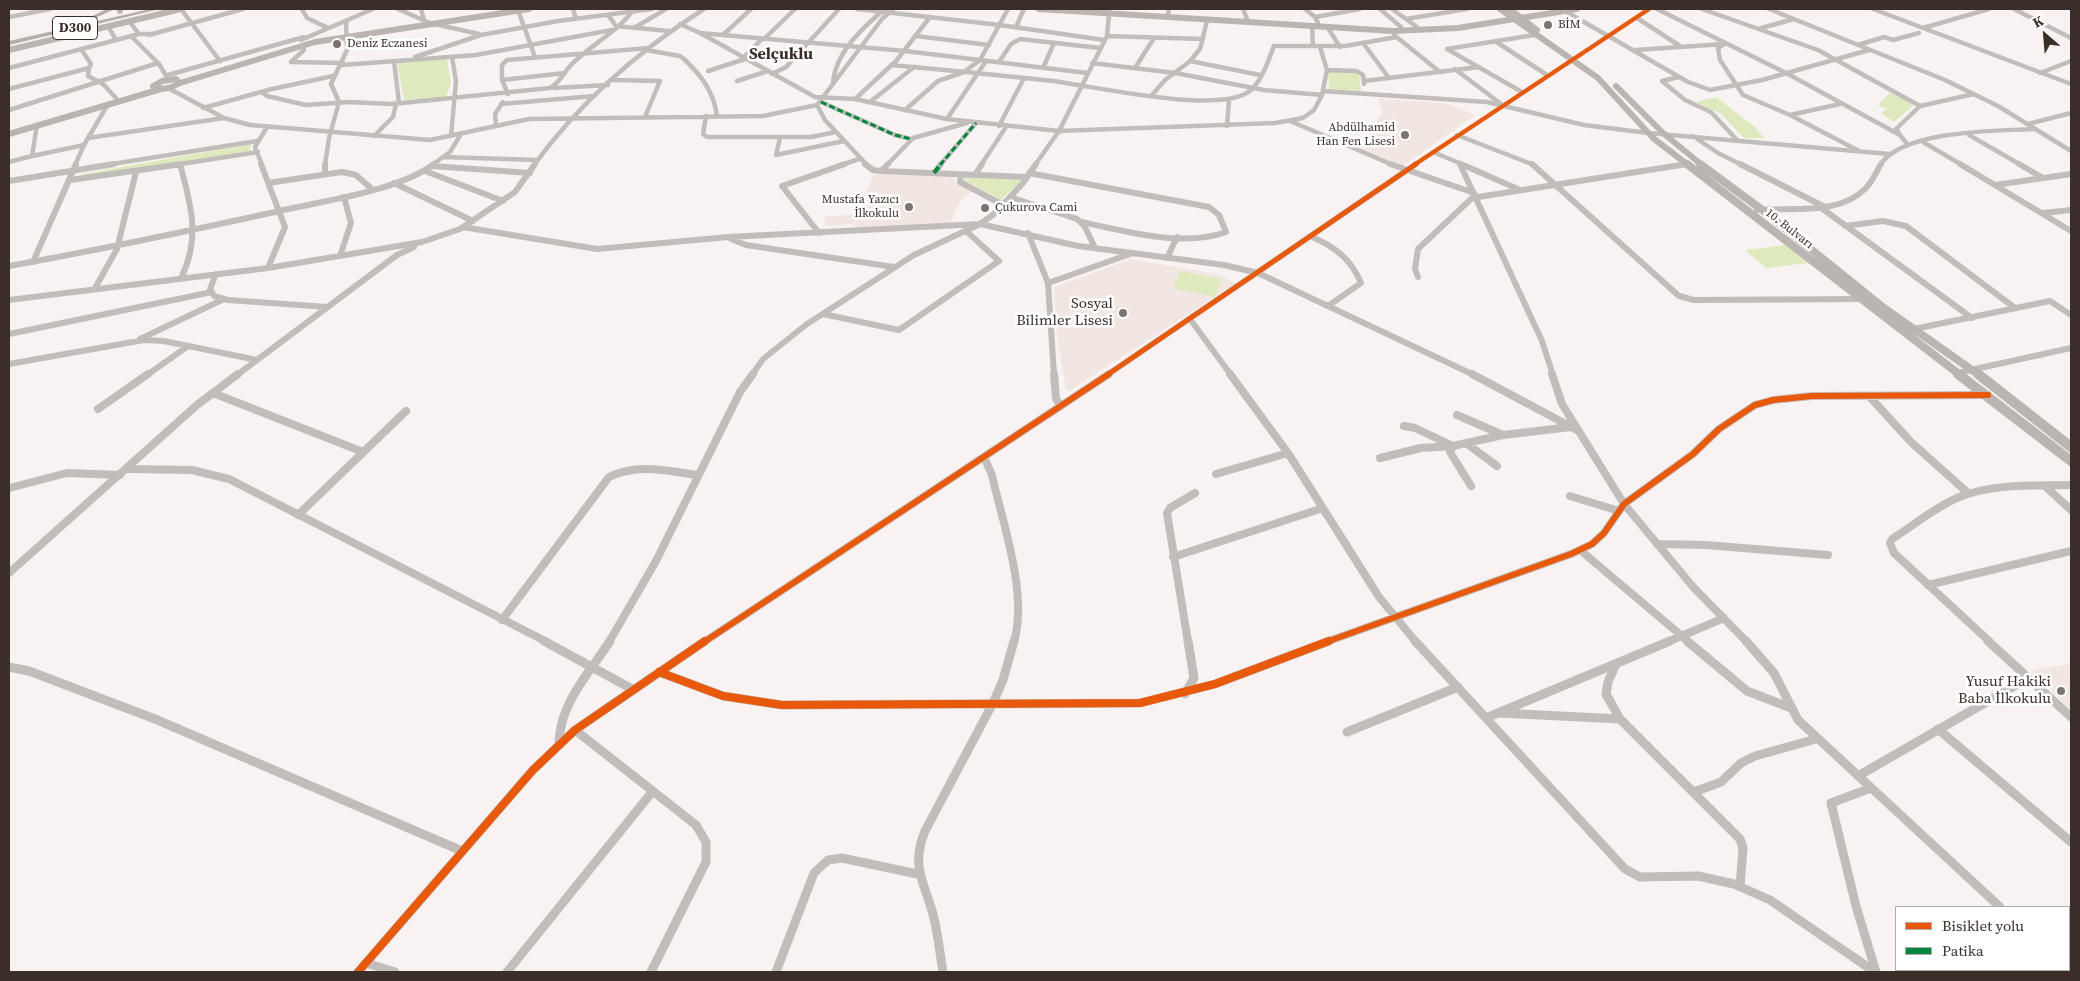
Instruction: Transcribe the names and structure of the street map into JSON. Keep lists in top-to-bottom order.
{
  "streets": {
    "highway": ["D300"],
    "main road": ["10. Bulvarı"]
  },
  "districts": ["Selçuklu"],
  "places": [
    "BİM",
    "Deniz Eczanesi",
    "Abdülhamid Han Fen Lisesi",
    "Mustafa Yazıcı İlkokulu",
    "Çukurova Cami",
    "Sosyal Bilimler Lisesi",
    "Yusuf Hakiki Baba İlkokulu"
  ],
  "legend": ["Bisiklet yolu", "Patika"],
  "north": "top left"
}
